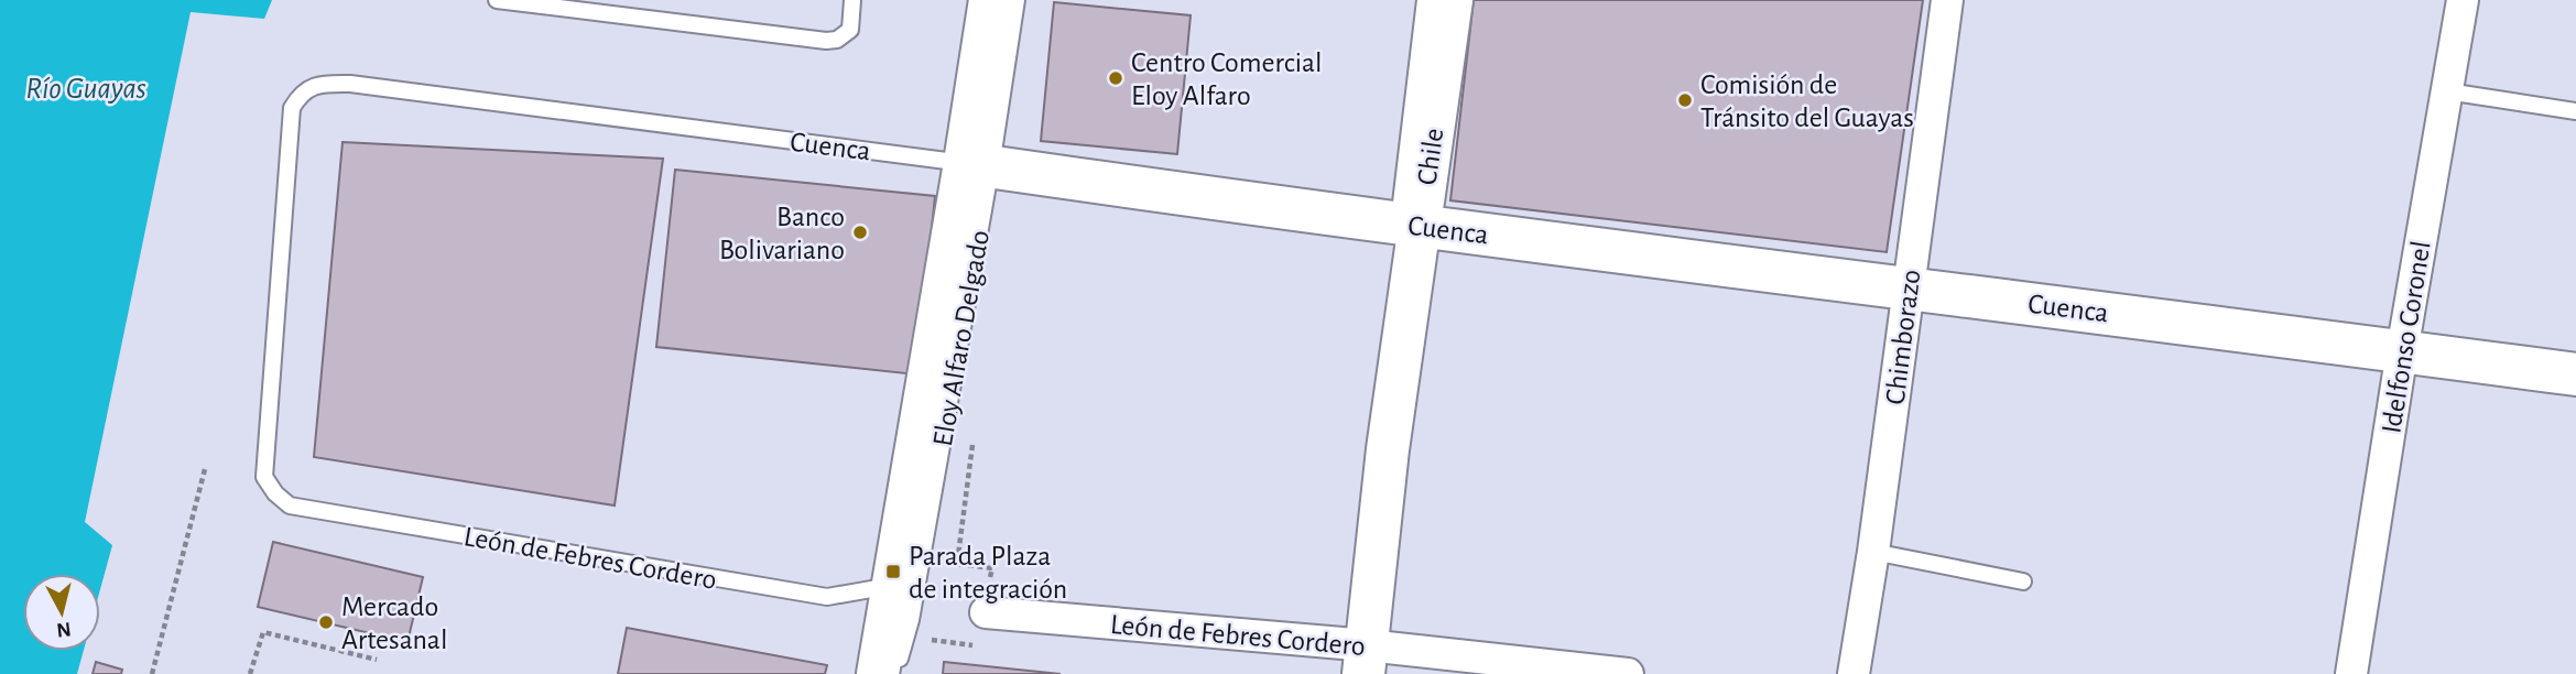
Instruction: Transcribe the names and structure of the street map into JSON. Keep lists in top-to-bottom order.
{
  "streets": {
    "main road": ["Cuenca", "Chile", "Eloy Alfaro Delgado"],
    "street": ["Chimborazo", "Idelfonso Coronel", "León de Febres Cordero"]
  },
  "crossings": [
    ["Cuenca", "Chile"],
    ["Cuenca", "Chimborazo"],
    ["Cuenca", "Idelfonso Coronel"],
    ["Cuenca", "Eloy Alfaro Delgado"],
    ["Cuenca", "León de Febres Cordero"],
    ["Chile", "León de Febres Cordero"],
    ["Eloy Alfaro Delgado", "León de Febres Cordero"]
  ],
  "water": ["Río Guayas"],
  "places": {
    "other": [
      "Centro Comercial Eloy Alfaro",
      "Comisión de Tránsito del Guayas",
      "Banco Bolivariano",
      "Mercado Artesanal"
    ],
    "transit": ["Parada Plaza de integración"]
  },
  "north": "bottom"
}
